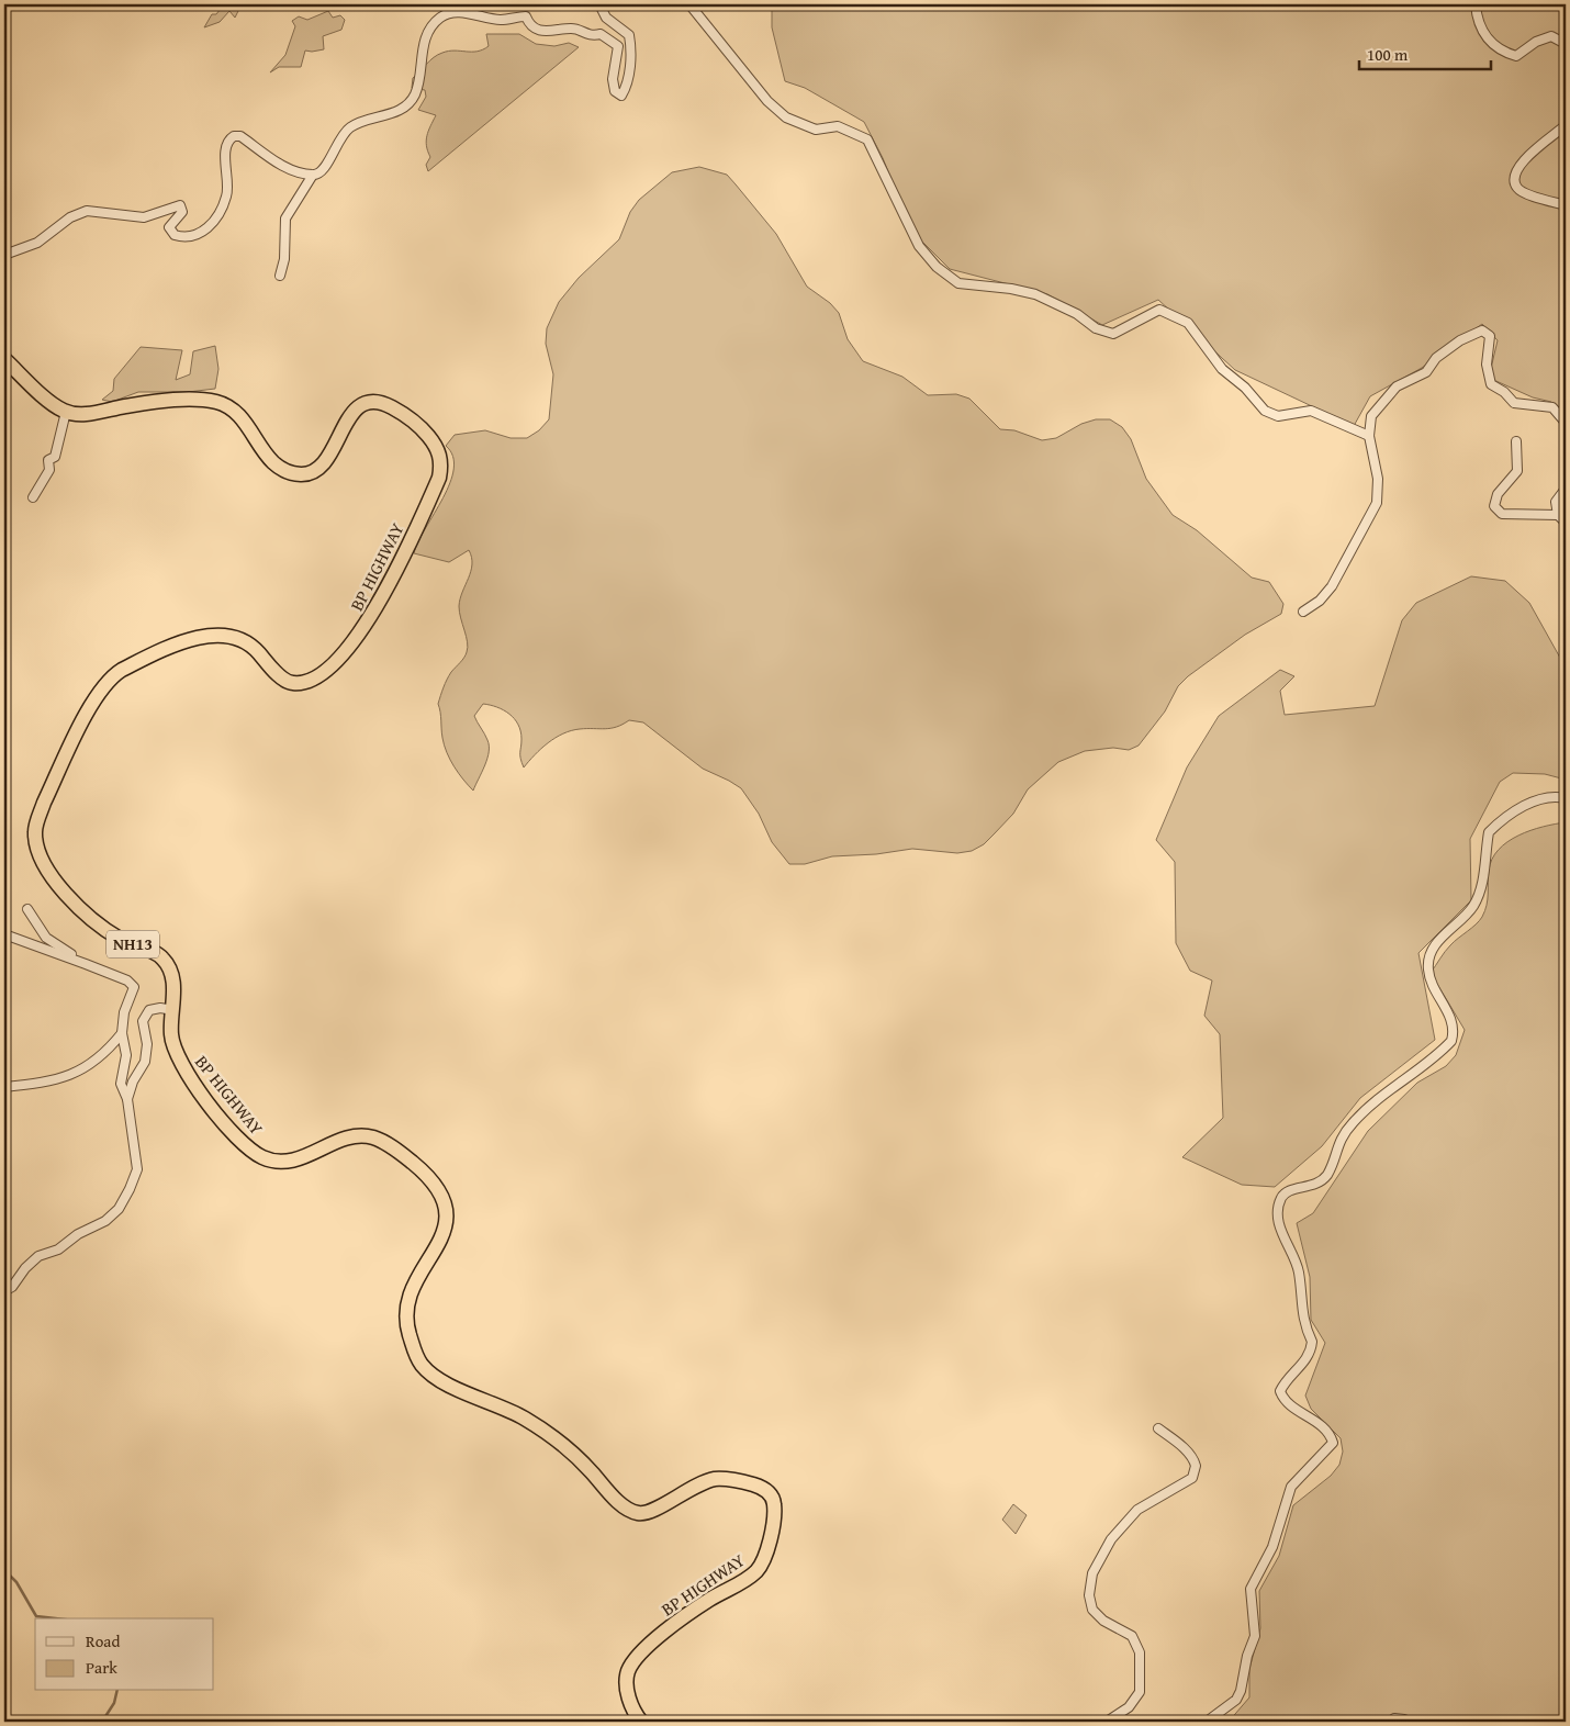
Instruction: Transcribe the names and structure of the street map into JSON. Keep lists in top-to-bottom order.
{
  "streets": {
    "highway": ["BP HIGHWAY", "NH13"]
  },
  "legend": ["Road", "Park"],
  "scale_bar": "100 m"
}
